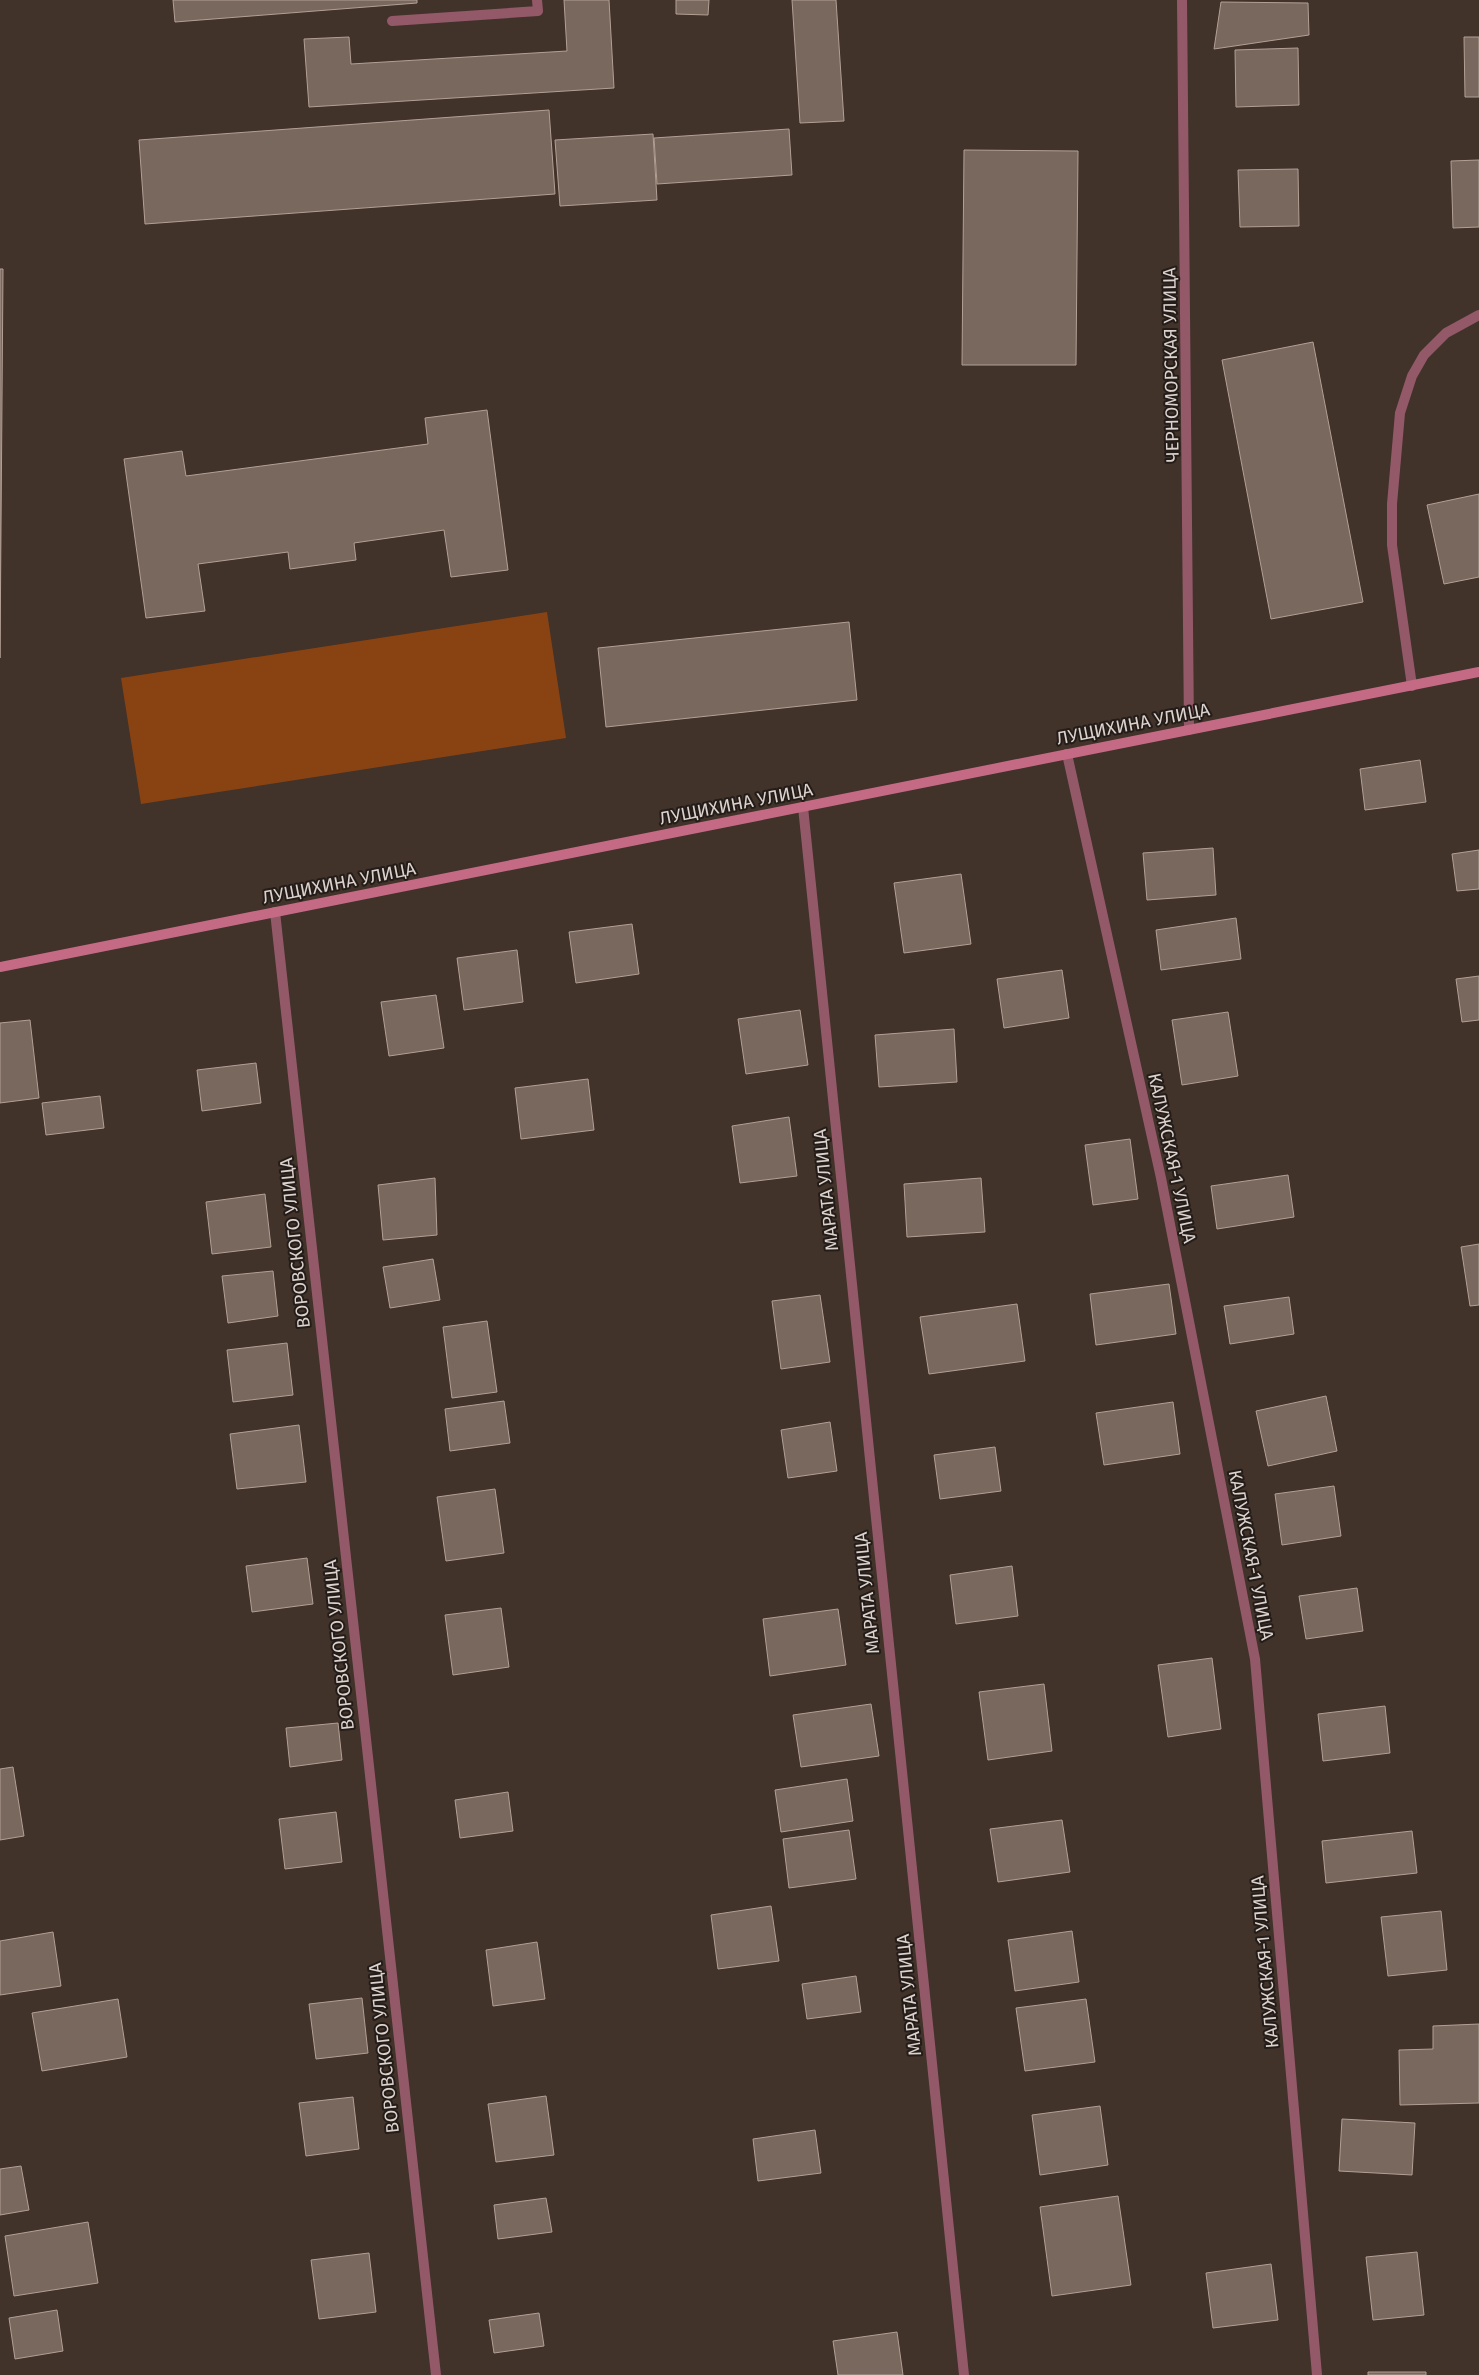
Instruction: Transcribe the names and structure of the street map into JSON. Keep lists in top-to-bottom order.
{
  "streets": {
    "street": [
      "ЧЕРНОМОРСКАЯ УЛИЦА",
      "ЛУЩИХИНА УЛИЦА",
      "КАЛУЖСКАЯ-1 УЛИЦА",
      "МАРАТА УЛИЦА",
      "ВОРОВСКОГО УЛИЦА"
    ]
  },
  "crossings": [
    ["ЧЕРНОМОРСКАЯ УЛИЦА", "ЛУЩИХИНА УЛИЦА"],
    ["ЛУЩИХИНА УЛИЦА", "КАЛУЖСКАЯ-1 УЛИЦА"],
    ["ЛУЩИХИНА УЛИЦА", "МАРАТА УЛИЦА"],
    ["ЛУЩИХИНА УЛИЦА", "ВОРОВСКОГО УЛИЦА"]
  ]
}
